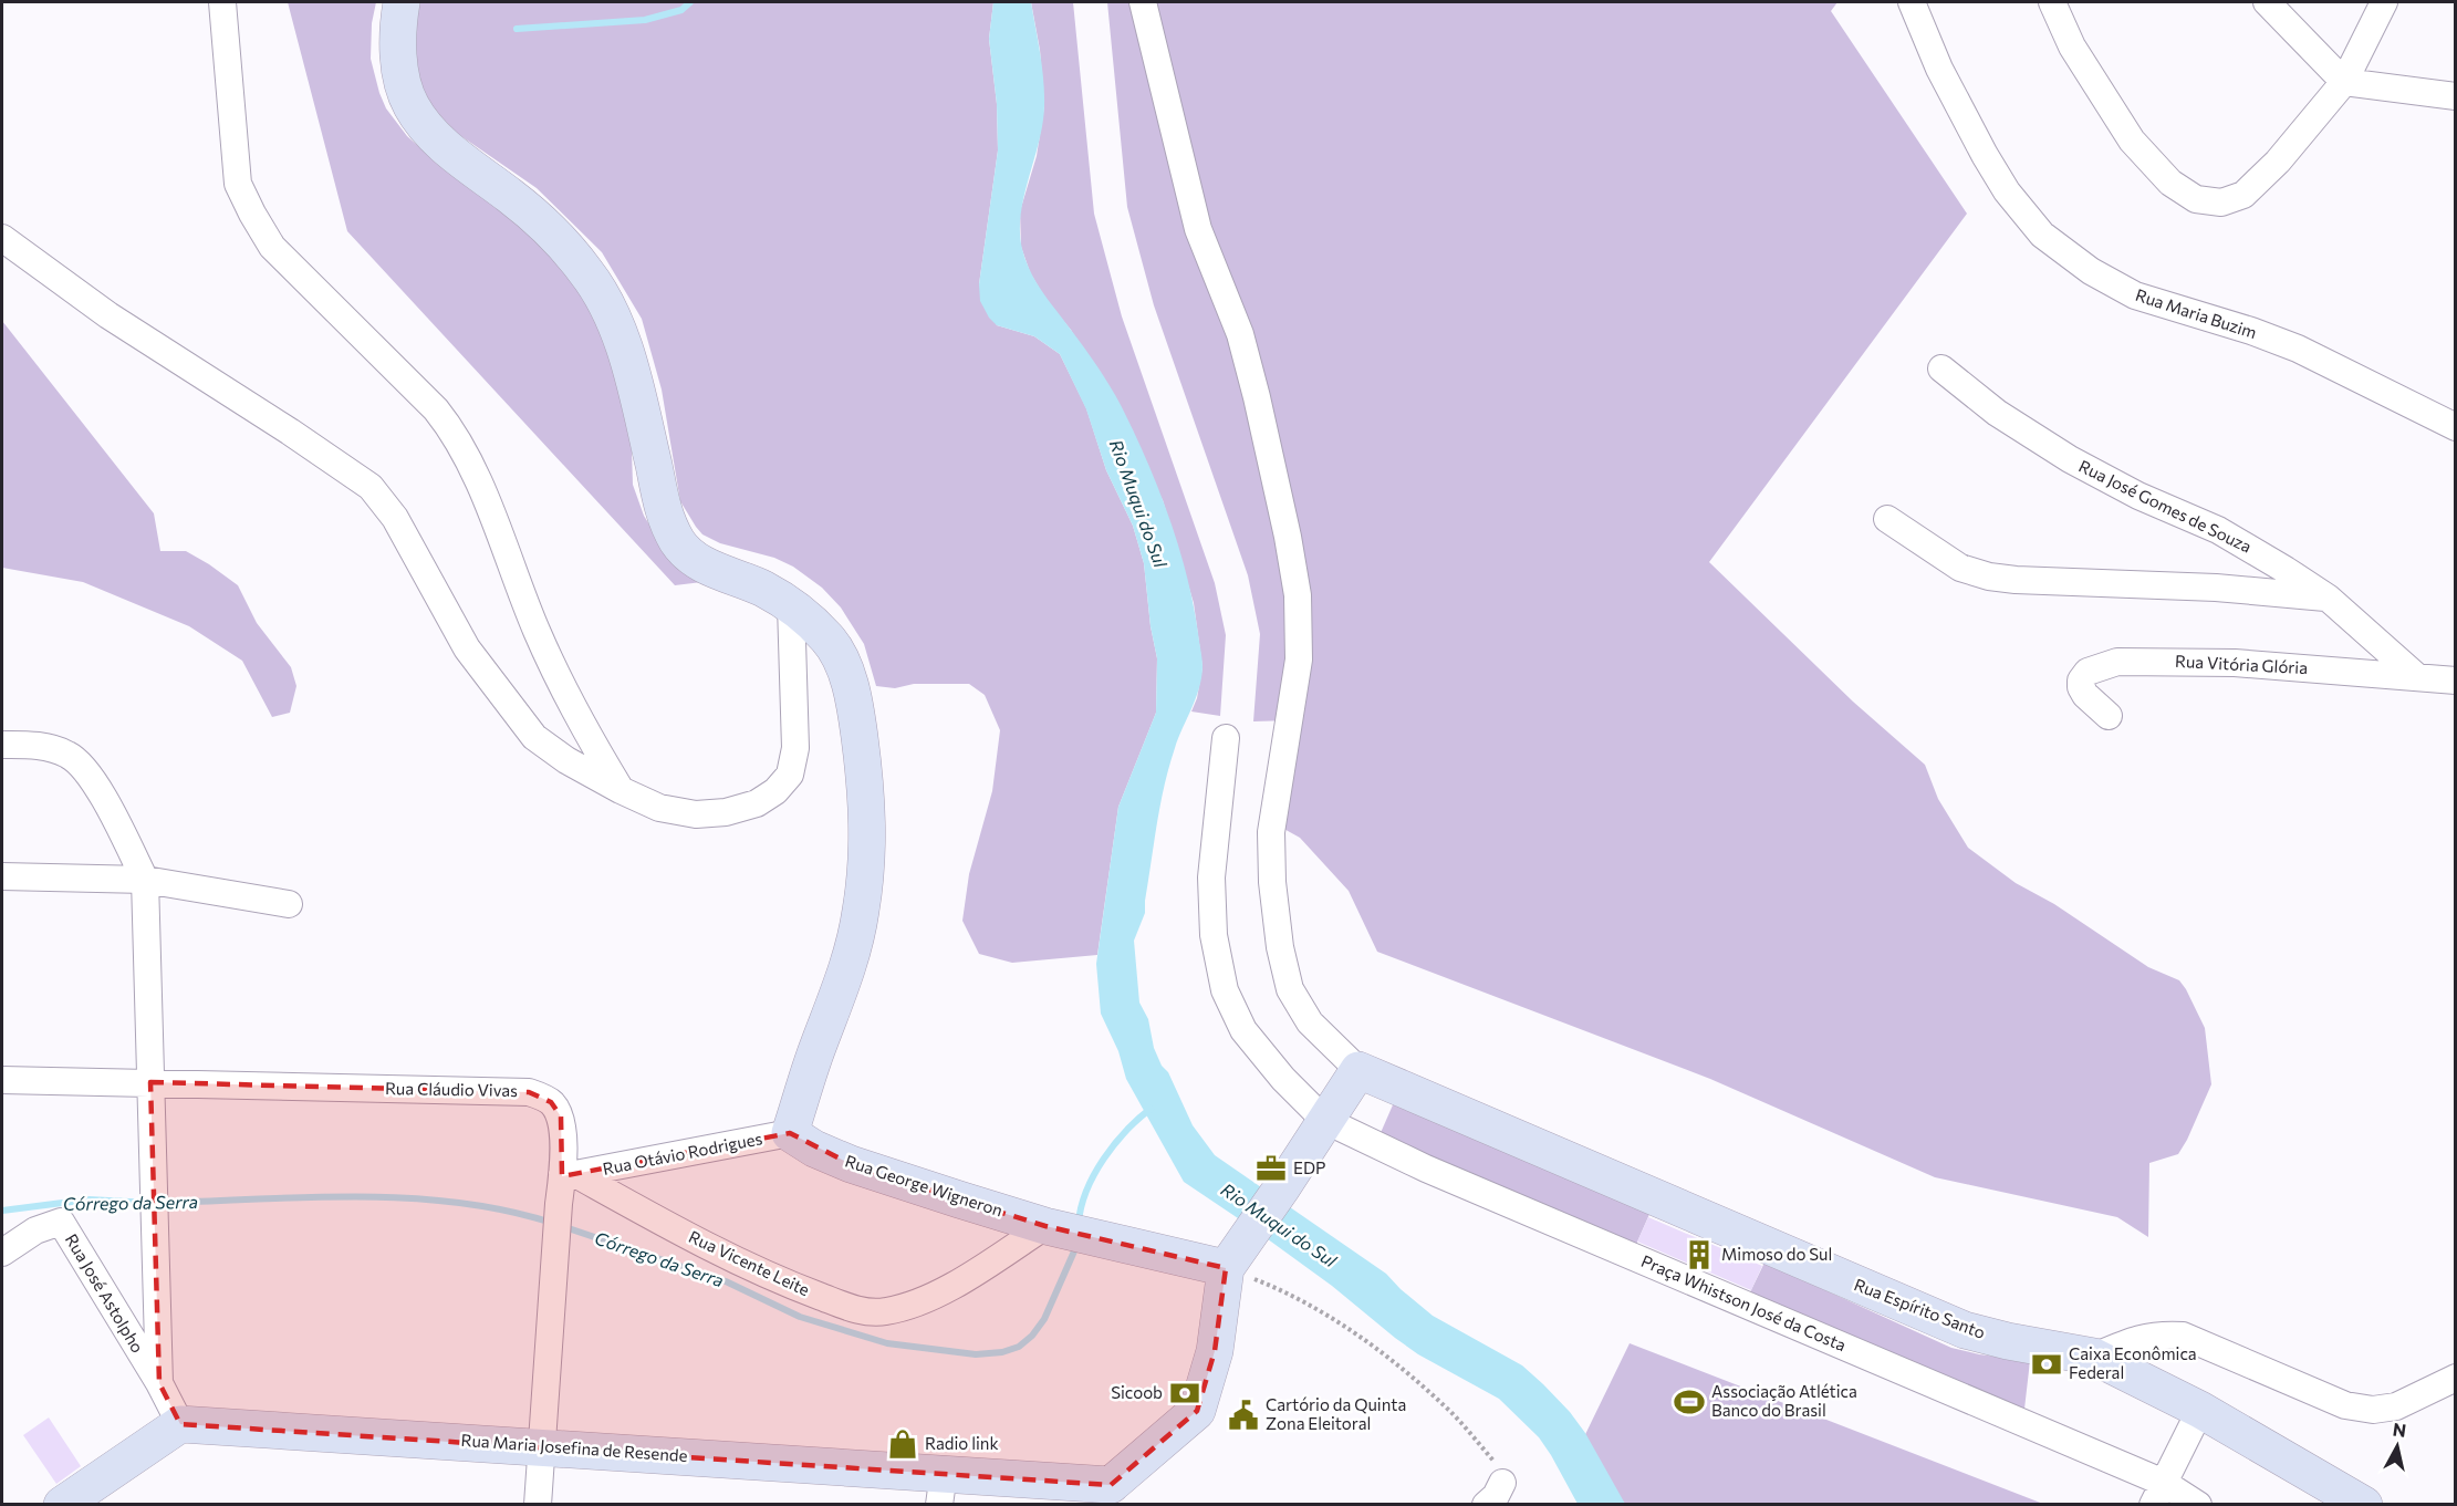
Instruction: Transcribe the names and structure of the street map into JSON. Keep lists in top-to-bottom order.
{
  "streets": {
    "main road": ["Rua George Wigneron", "Rua Espírito Santo", "Rua Maria Josefina de Resende"],
    "street": [
      "Rua Maria Buzim",
      "Rua José Gomes de Souza",
      "Rua Vitória Glória",
      "Rua Cláudio Vivas",
      "Rua Otávio Rodrigues",
      "Rua Vicente Leite",
      "Rua José Astolpho",
      "Praça Whistson José da Costa"
    ]
  },
  "crossings": [
    ["Rua José Gomes de Souza", "Rua Vitória Glória"],
    ["Rua Cláudio Vivas", "Rua Otávio Rodrigues"],
    ["Rua Cláudio Vivas", "Rua Vicente Leite"],
    ["Rua Cláudio Vivas", "Rua Maria Josefina de Resende"],
    ["Rua Otávio Rodrigues", "Rua George Wigneron"],
    ["Rua Otávio Rodrigues", "Rua Vicente Leite"],
    ["Rua George Wigneron", "Rua Vicente Leite"],
    ["Rua José Astolpho", "Rua Maria Josefina de Resende"]
  ],
  "water": ["Rio Muqui do Sul", "Córrego da Serra"],
  "places": {
    "office": ["EDP"],
    "building": ["Mimoso do Sul"],
    "bank": ["Caixa Econômica Federal", "Sicoob"],
    "sports": ["Associação Atlética Banco do Brasil"],
    "public building": ["Cartório da Quinta Zona Eleitoral"],
    "shop": ["Radio link"]
  },
  "north": "top"
}
